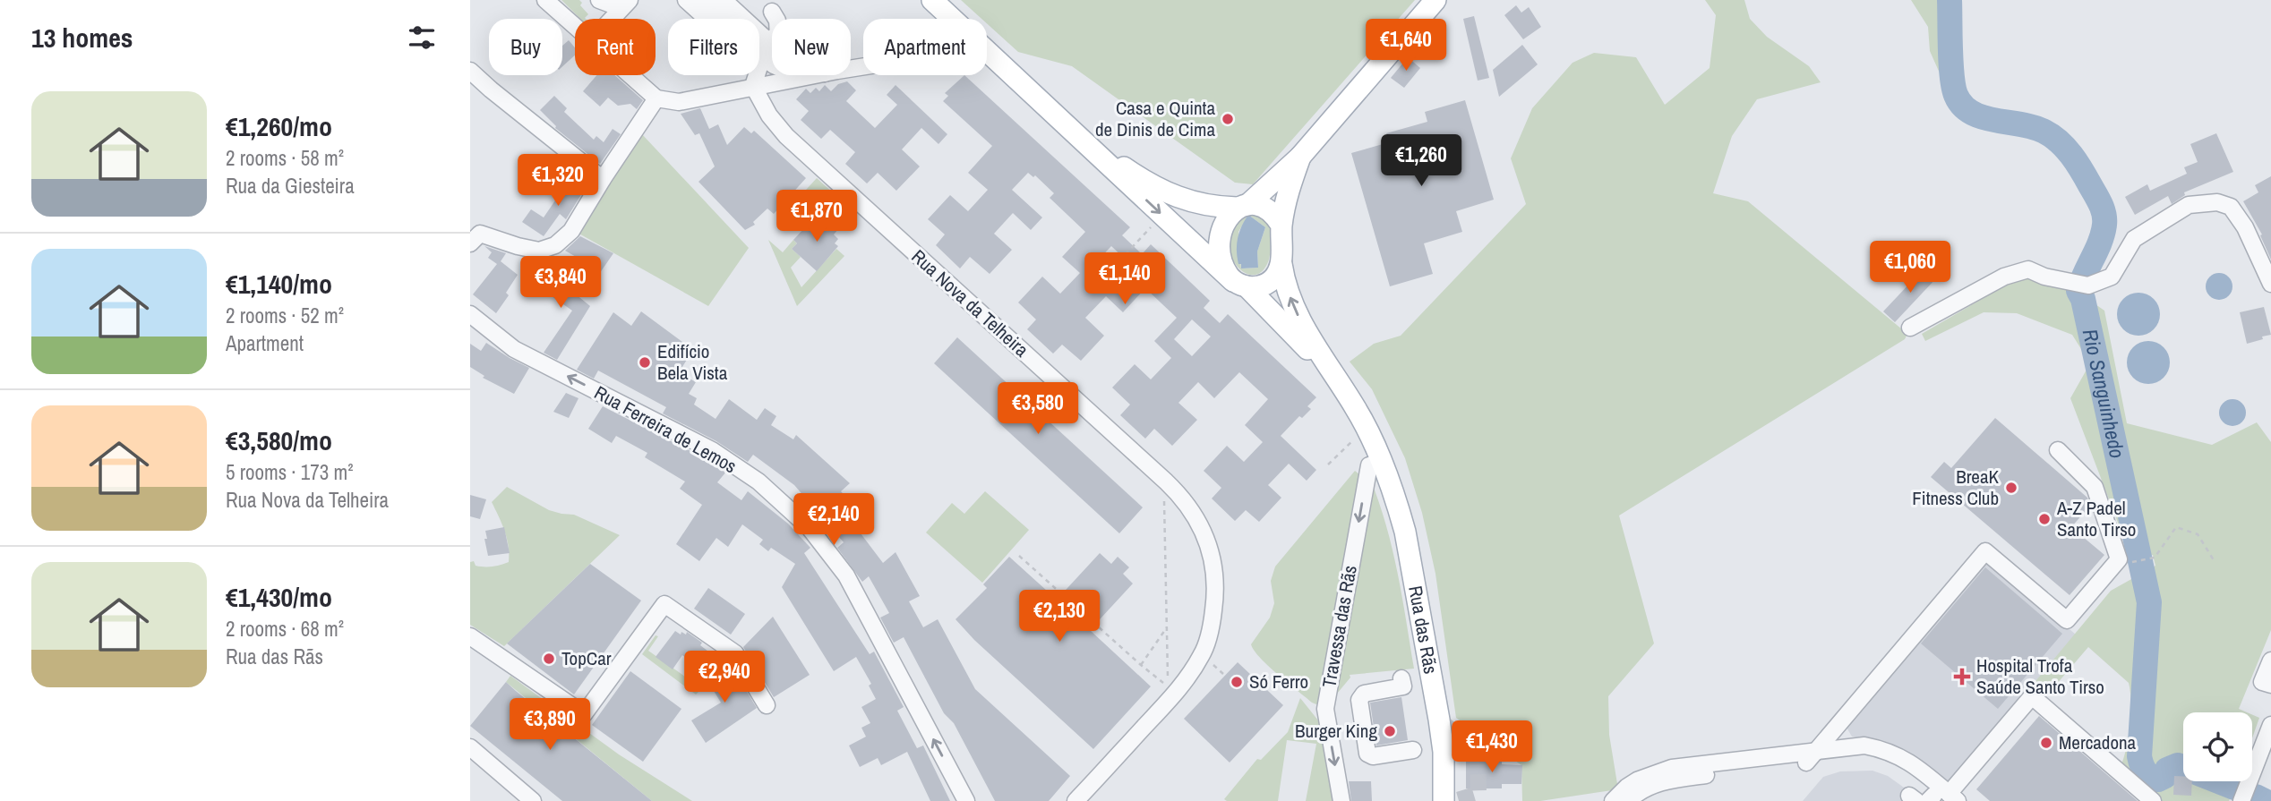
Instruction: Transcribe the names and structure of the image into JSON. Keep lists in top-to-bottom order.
{
  "streets": {
    "main road": ["Rua das Rãs"],
    "street": ["Rua Nova da Telheira", "Rua Ferreira de Lemos", "Travessa das Rãs"]
  },
  "crossings": [
    ["Travessa das Rãs", "Rua das Rãs"]
  ],
  "one_way": ["Rua Ferreira de Lemos", "Travessa das Rãs"],
  "water": ["Rio Sanguinhedo"],
  "places": {
    "other": [
      "Casa e Quinta de Dinis de Cima",
      "Edifício Bela Vista",
      "BreaK Fitness Club",
      "A-Z Padel Santo Tirso",
      "TopCar",
      "Só Ferro",
      "Burger King",
      "Mercadona"
    ],
    "health": ["Hospital Trofa Saúde Santo Tirso"]
  },
  "page": {
    "heading": "13 homes",
    "price": [
      "€1,640",
      "€1,260",
      "€1,320",
      "€1,870",
      "€1,060",
      "€1,140",
      "€3,840",
      "€3,580",
      "€2,140",
      "€2,130",
      "€2,940",
      "€3,890",
      "€1,430"
    ],
    "chip": [
      "Buy",
      "Rent",
      "Filters",
      "New",
      "Apartment"
    ],
    "list": [
      {
        "name": "€1,260/mo",
        "note": "2 rooms · 58 m² · Rua da Giesteira"
      },
      {
        "name": "€1,140/mo",
        "note": "2 rooms · 52 m² · Apartment"
      },
      {
        "name": "€3,580/mo",
        "note": "5 rooms · 173 m² · Rua Nova da Telheira"
      },
      {
        "name": "€1,430/mo",
        "note": "2 rooms · 68 m² · Rua das Rãs"
      }
    ]
  }
}
